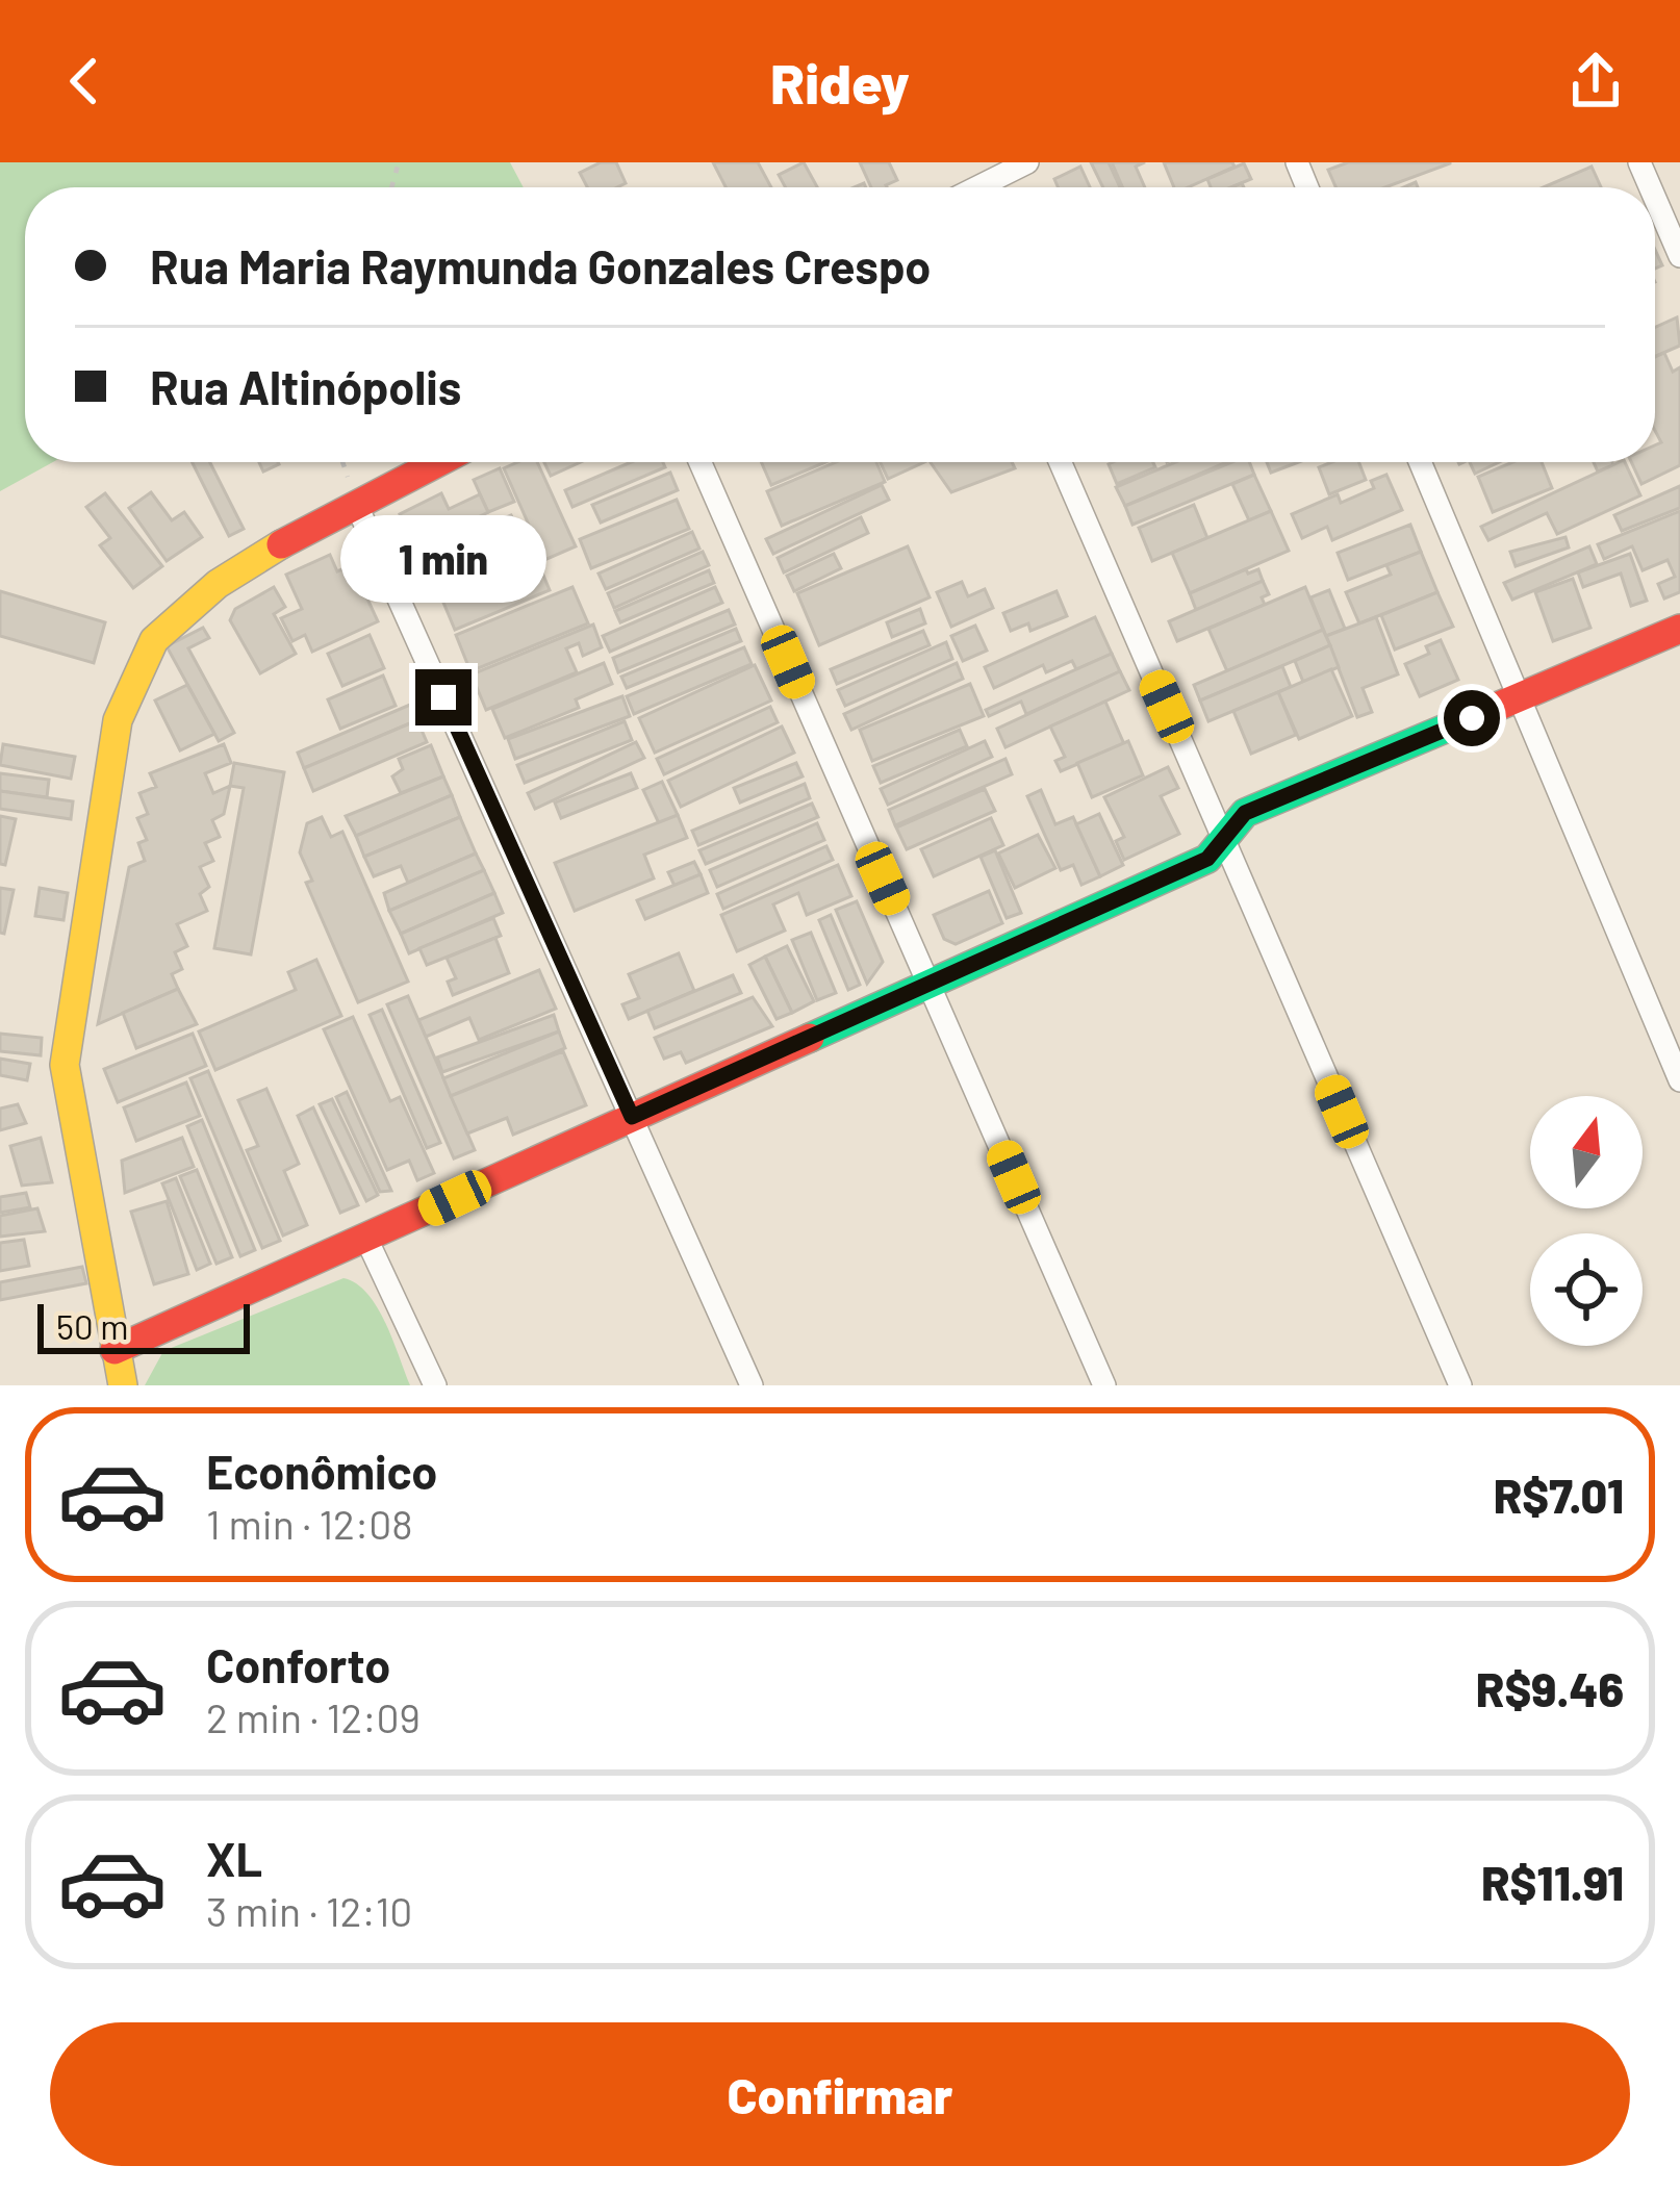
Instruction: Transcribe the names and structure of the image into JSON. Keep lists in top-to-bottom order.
{
  "scale_bar": "50 m",
  "north": "top",
  "page": {
    "header": "Ridey",
    "banner": ["Rua Maria Raymunda Gonzales Crespo", "Rua Altinópolis"],
    "bubble": "1 min",
    "scale": "50 m",
    "list": [
      {
        "name": "Econômico",
        "note": "1 min · 12:08",
        "value": "R$7.01"
      },
      {
        "name": "Conforto",
        "note": "2 min · 12:09",
        "value": "R$9.46"
      },
      {
        "name": "XL",
        "note": "3 min · 12:10",
        "value": "R$11.91"
      }
    ],
    "buttons": "Confirmar"
  }
}
